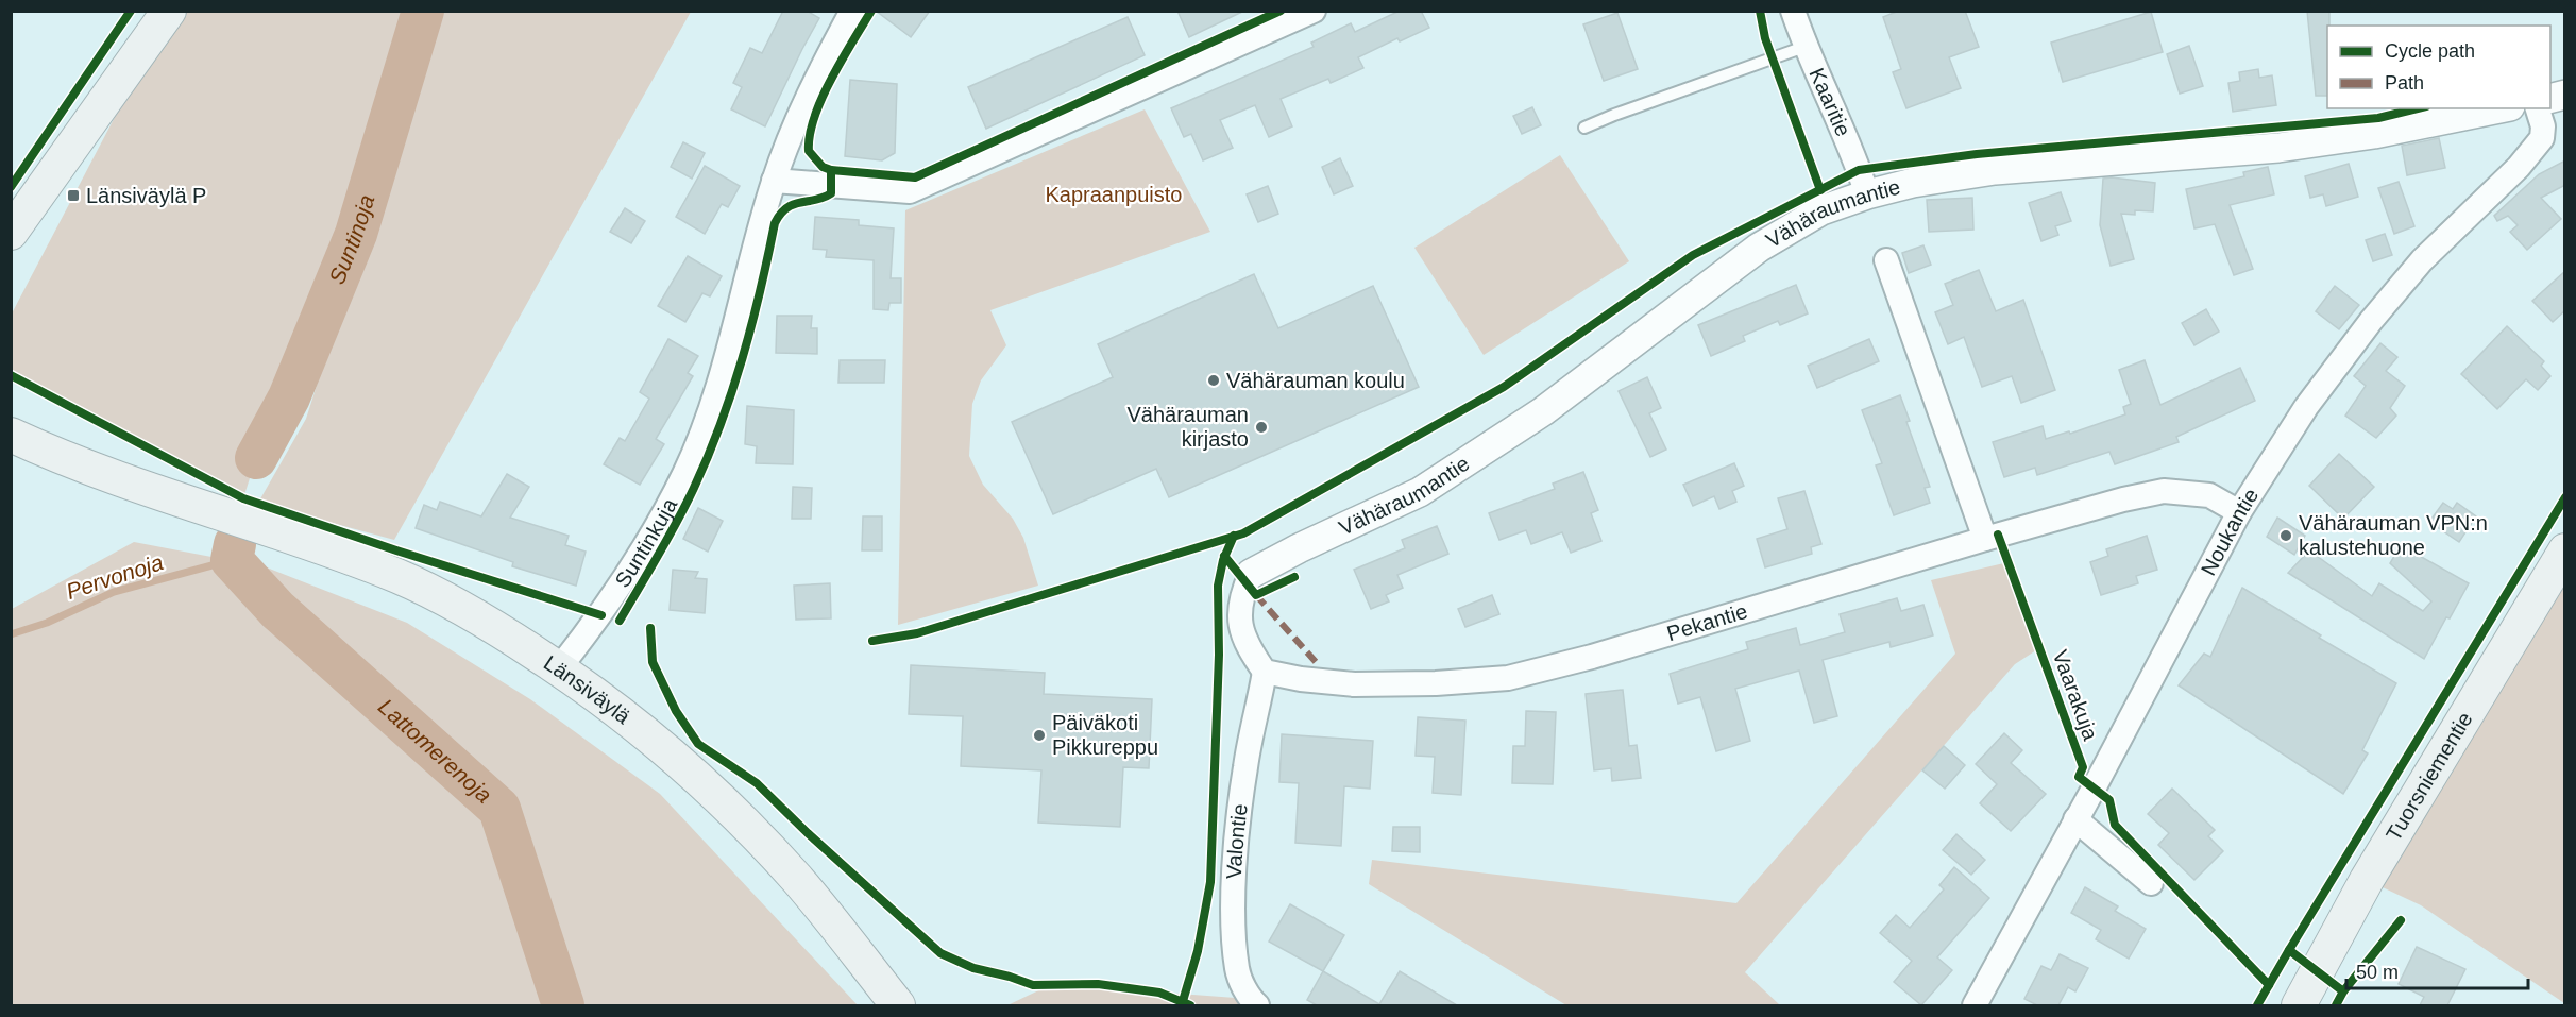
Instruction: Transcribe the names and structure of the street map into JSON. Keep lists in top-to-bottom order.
{
  "streets": {
    "main road": ["Länsiväylä", "Tuorsniementie"],
    "street": [
      "Kaaritie",
      "Vähäraumantie",
      "Noukantie",
      "Suntinkuja",
      "Pekantie",
      "Valontie"
    ],
    "cycle path": ["Vaarakuja"]
  },
  "crossings": [
    ["Kaaritie", "Vähäraumantie"],
    ["Noukantie", "Pekantie"],
    ["Suntinkuja", "Länsiväylä"],
    ["Pekantie", "Valontie"]
  ],
  "water": ["Suntinoja", "Pervonoja", "Lattomerenoja"],
  "parks": ["Kapraanpuisto"],
  "places": {
    "transit": ["Länsiväylä P"],
    "other": [
      "Vähärauman koulu",
      "Vähärauman kirjasto",
      "Vähärauman VPN:n kalustehuone",
      "Päiväkoti Pikkureppu"
    ]
  },
  "legend": ["Cycle path", "Path"],
  "scale_bar": "50 m"
}
